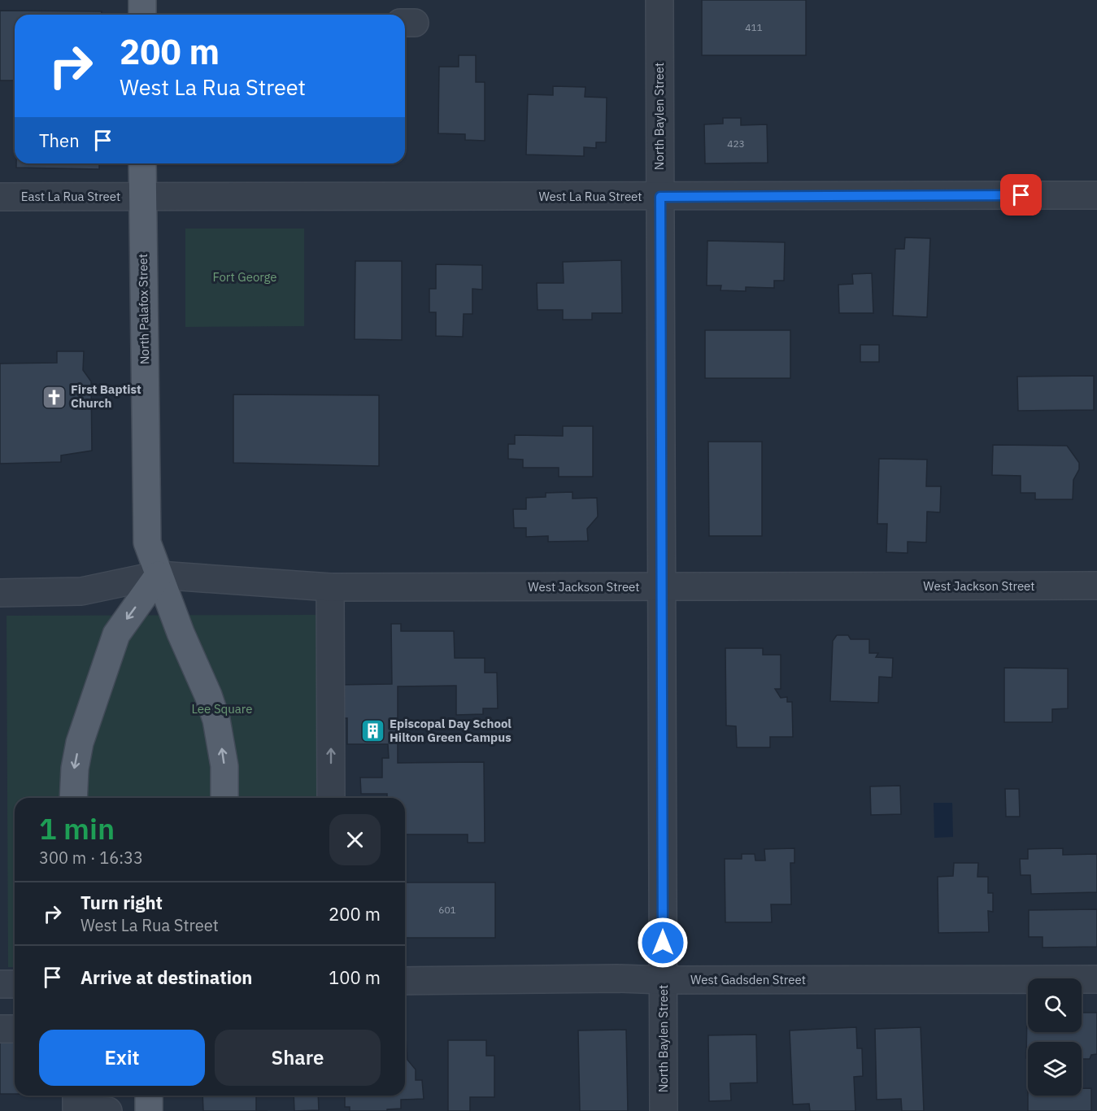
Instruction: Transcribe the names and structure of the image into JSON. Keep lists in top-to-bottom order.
{
  "streets": {
    "main road": ["North Palafox Street"],
    "street": [
      "North Baylen Street",
      "East La Rua Street",
      "West La Rua Street",
      "West Jackson Street",
      "West Gadsden Street"
    ]
  },
  "crossings": [
    ["North Baylen Street", "West La Rua Street"],
    ["North Baylen Street", "West Jackson Street"],
    ["North Baylen Street", "West Gadsden Street"],
    ["East La Rua Street", "West La Rua Street"],
    ["East La Rua Street", "North Palafox Street"],
    ["West La Rua Street", "North Palafox Street"],
    ["North Palafox Street", "West Jackson Street"]
  ],
  "one_way": ["North Palafox Street"],
  "parks": ["Fort George", "Lee Square"],
  "places": {
    "church": ["First Baptist Church"],
    "building": ["Episcopal Day School Hilton Green Campus"]
  },
  "house_numbers": ["411", "423", "601"],
  "page": {
    "turn": ["200 m", "West La Rua Street"],
    "then": "Then",
    "heading": ["1 min", "300 m · 16:33"],
    "list": [
      {
        "name": "Turn right",
        "note": "West La Rua Street",
        "value": "200 m"
      },
      {
        "name": "Arrive at destination",
        "value": "100 m"
      }
    ],
    "buttons": ["Exit", "Share"]
  }
}
